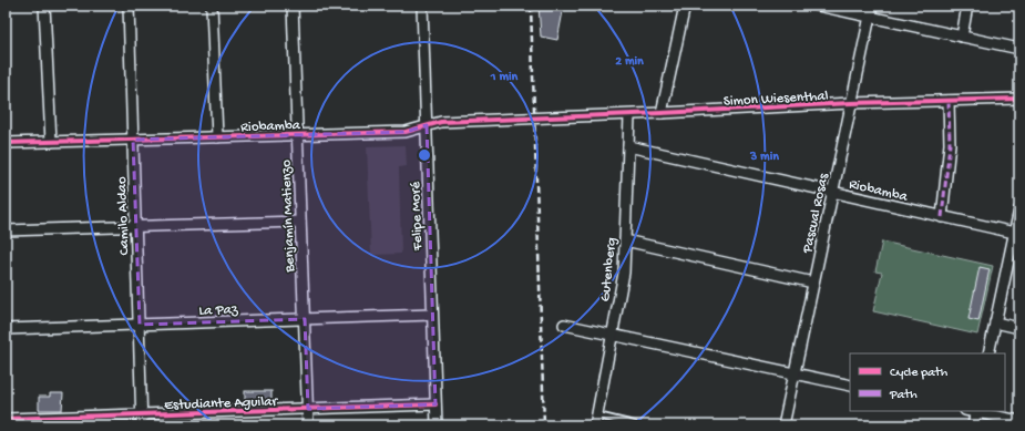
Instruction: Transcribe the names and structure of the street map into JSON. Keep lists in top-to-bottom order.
{
  "streets": {
    "street": [
      "Simon Wiesenthal",
      "Riobamba",
      "Pascual Rosas",
      "Camilo Aldao",
      "Benjamín Matienzo",
      "Felipe Moré",
      "Gutenberg",
      "La Paz",
      "Estudiante Aguilar"
    ]
  },
  "crossings": [
    ["Simon Wiesenthal", "Riobamba"],
    ["Simon Wiesenthal", "Pascual Rosas"],
    ["Simon Wiesenthal", "Gutenberg"],
    ["Riobamba", "Pascual Rosas"],
    ["Riobamba", "Camilo Aldao"],
    ["Riobamba", "Benjamín Matienzo"],
    ["Riobamba", "Felipe Moré"],
    ["Riobamba", "Gutenberg"],
    ["Camilo Aldao", "La Paz"],
    ["Camilo Aldao", "Estudiante Aguilar"],
    ["Benjamín Matienzo", "La Paz"],
    ["Benjamín Matienzo", "Estudiante Aguilar"],
    ["Felipe Moré", "La Paz"],
    ["Felipe Moré", "Estudiante Aguilar"]
  ],
  "legend": ["Cycle path", "Path"],
  "rings": ["2 min", "1 min", "3 min"]
}
